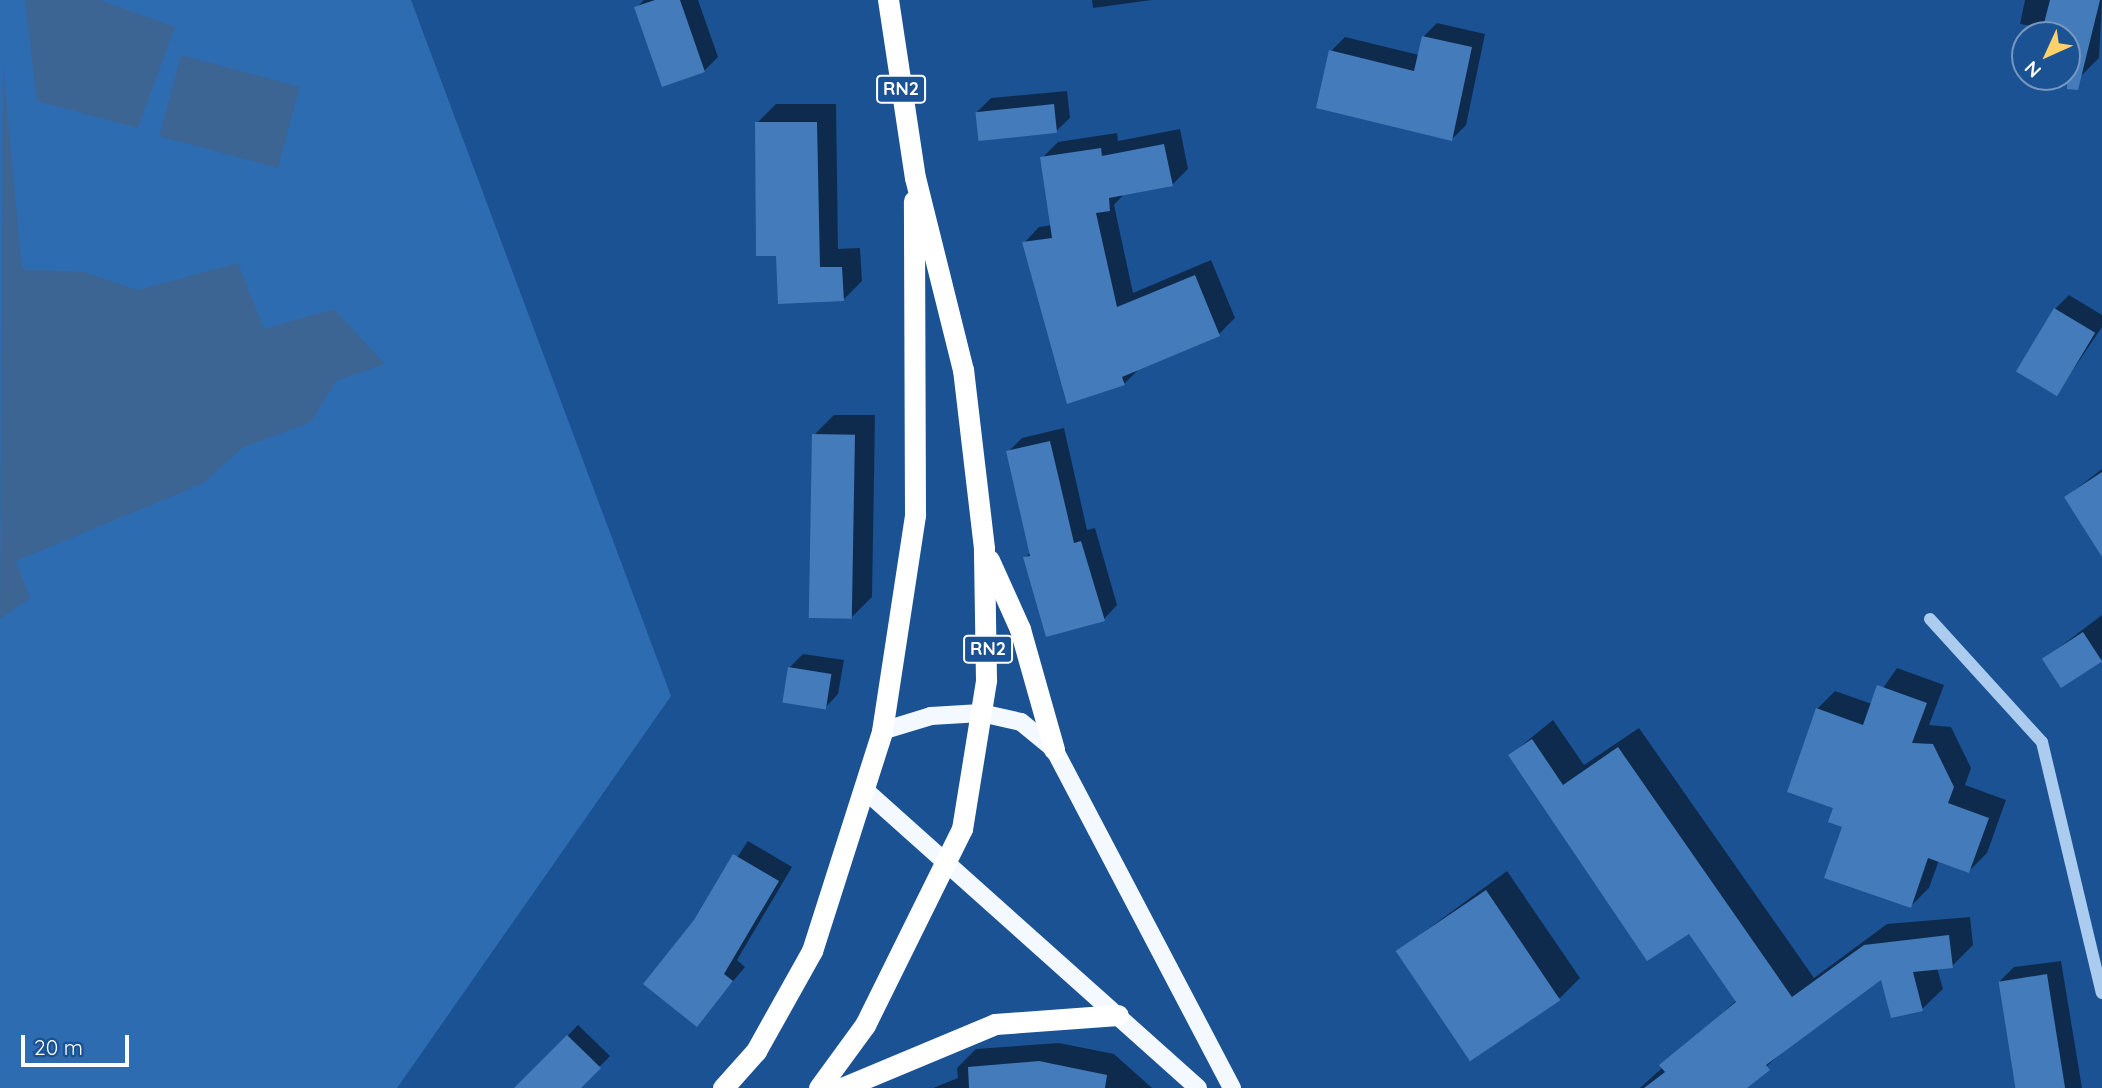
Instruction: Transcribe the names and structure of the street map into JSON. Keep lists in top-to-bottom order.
{
  "streets": {
    "highway": ["RN2"]
  },
  "scale_bar": "20 m",
  "north": "bottom left"
}
